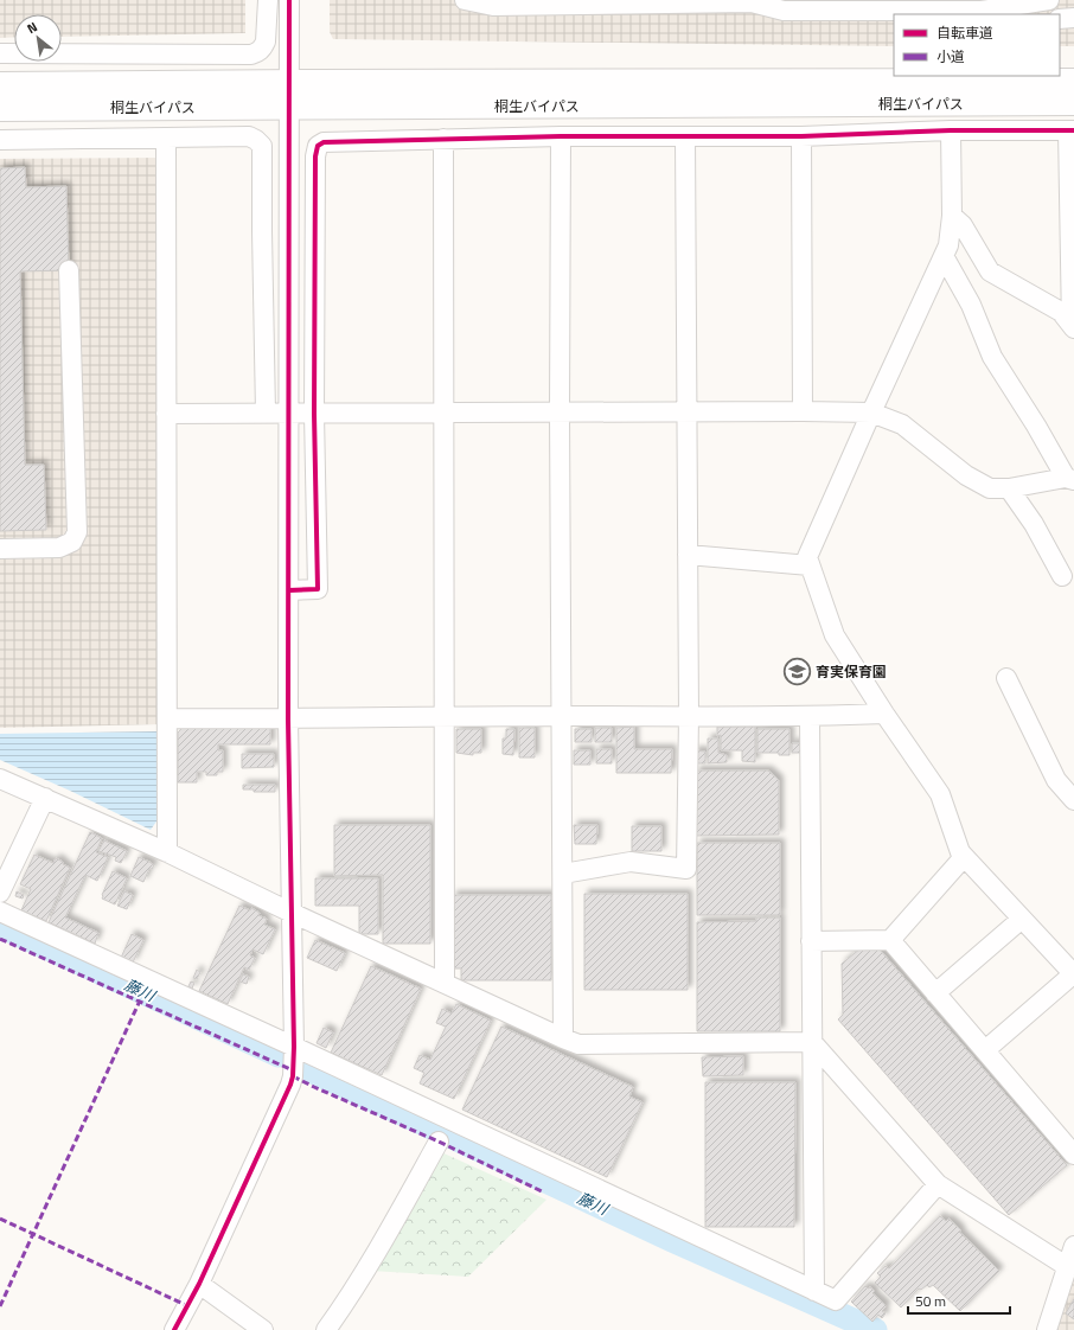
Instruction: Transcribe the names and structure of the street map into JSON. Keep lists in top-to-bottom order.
{
  "streets": {
    "highway": ["桐生バイパス"]
  },
  "water": ["藤川"],
  "places": {
    "school or university": ["育実保育園"]
  },
  "legend": ["自転車道", "小道"],
  "scale_bar": "50 m",
  "north": "top left"
}
